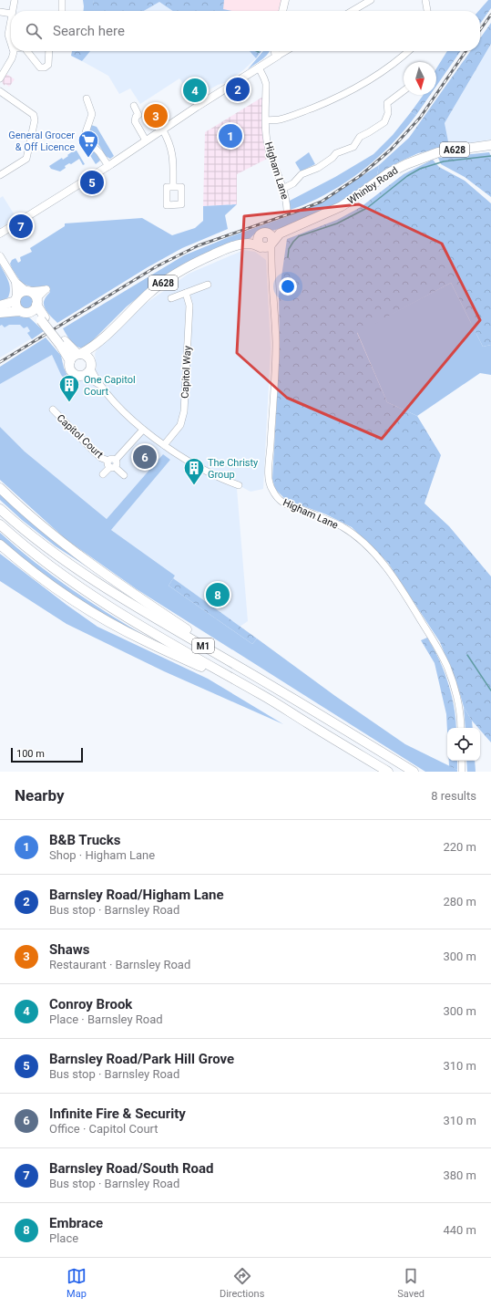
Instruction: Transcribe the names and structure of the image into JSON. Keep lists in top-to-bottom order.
{
  "streets": {
    "highway": ["A628", "Whinby Road", "M1"],
    "street": ["Higham Lane", "Capitol Way", "Capitol Court"]
  },
  "crossings": [
    ["A628", "Whinby Road"]
  ],
  "places": {
    "supermarket": ["General Grocer & Off Licence"],
    "building": ["One Capitol Court", "The Christy Group"]
  },
  "scale_bar": "100 m",
  "north": "bottom",
  "page": {
    "search": "Search here",
    "pins": [
      "2",
      "4",
      "3",
      "1",
      "5",
      "7",
      "6",
      "8"
    ],
    "scale": "100 m",
    "heading": ["Nearby", "8 results"],
    "list": [
      {
        "mark": "1",
        "name": "B&B Trucks",
        "note": "Shop · Higham Lane",
        "value": "220 m"
      },
      {
        "mark": "2",
        "name": "Barnsley Road/Higham Lane",
        "note": "Bus stop · Barnsley Road",
        "value": "280 m"
      },
      {
        "mark": "3",
        "name": "Shaws",
        "note": "Restaurant · Barnsley Road",
        "value": "300 m"
      },
      {
        "mark": "4",
        "name": "Conroy Brook",
        "note": "Place · Barnsley Road",
        "value": "300 m"
      },
      {
        "mark": "5",
        "name": "Barnsley Road/Park Hill Grove",
        "note": "Bus stop · Barnsley Road",
        "value": "310 m"
      },
      {
        "mark": "6",
        "name": "Infinite Fire & Security",
        "note": "Office · Capitol Court",
        "value": "310 m"
      },
      {
        "mark": "7",
        "name": "Barnsley Road/South Road",
        "note": "Bus stop · Barnsley Road",
        "value": "380 m"
      },
      {
        "mark": "8",
        "name": "Embrace",
        "note": "Place",
        "value": "440 m"
      }
    ],
    "nav": ["Map", "Directions", "Saved"]
  }
}
